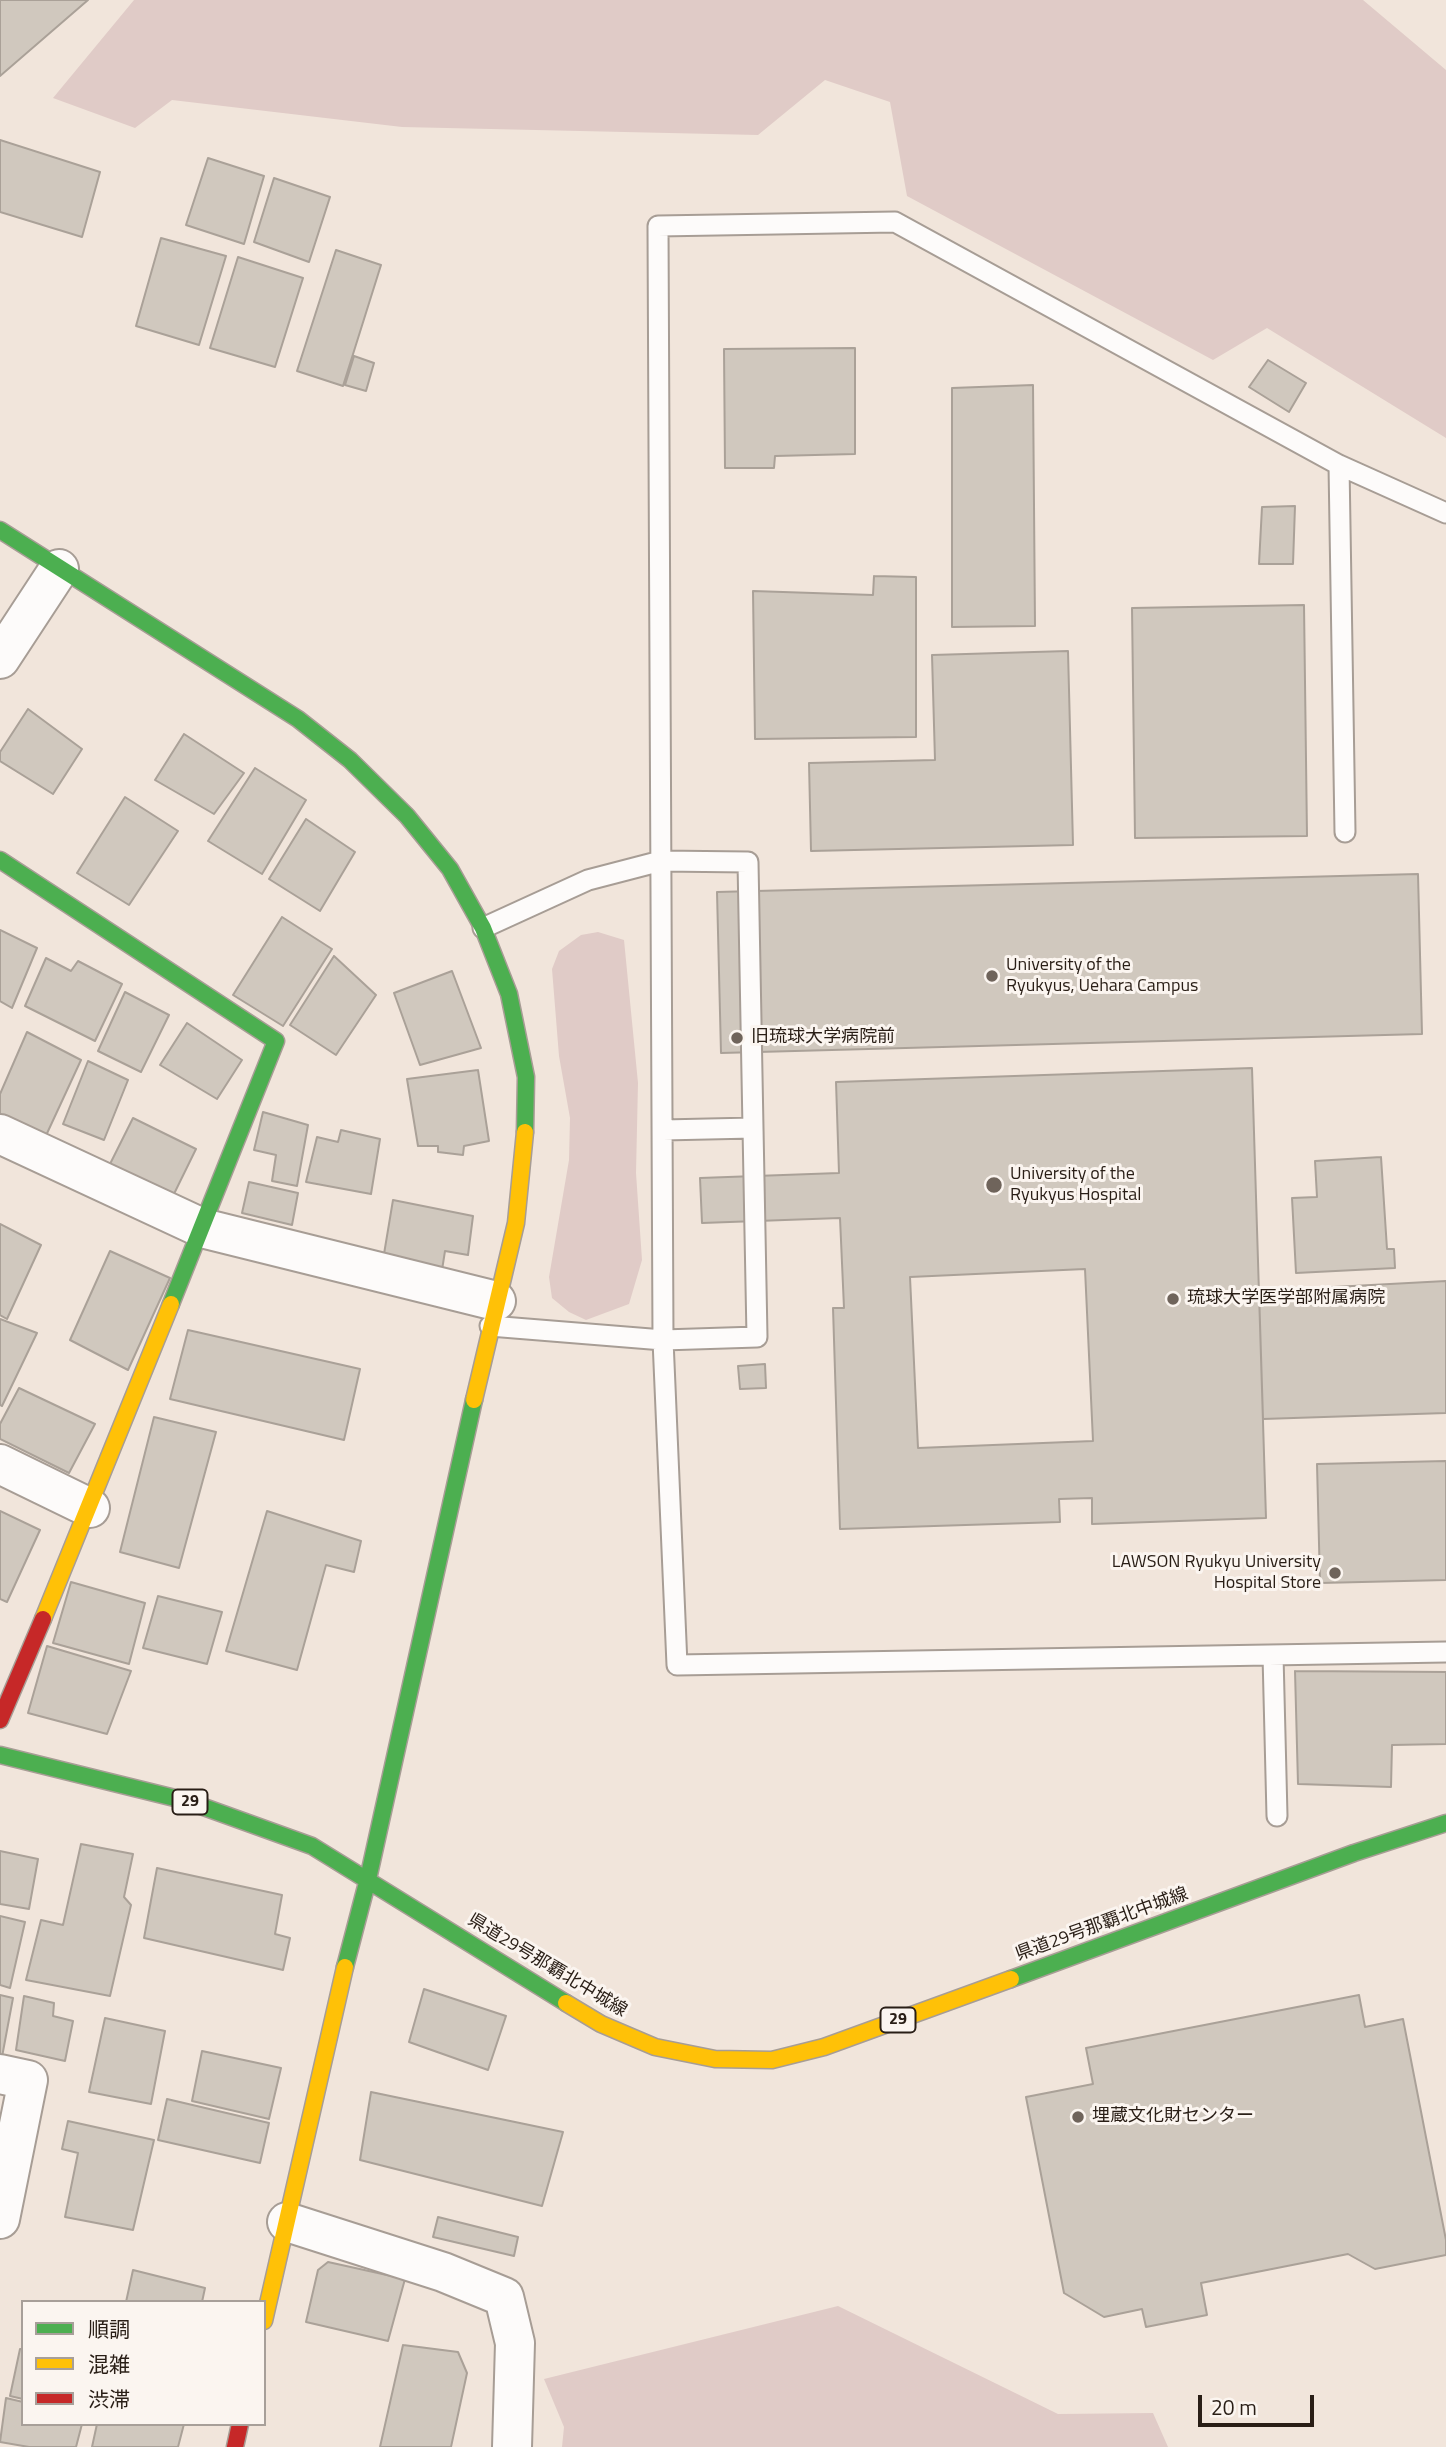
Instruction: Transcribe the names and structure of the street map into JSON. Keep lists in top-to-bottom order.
{
  "streets": {
    "street": ["29", "県道29号那覇北中城線"]
  },
  "places": [
    "University of the Ryukyus, Uehara Campus",
    "旧琉球大学病院前",
    "University of the Ryukyus Hospital",
    "琉球大学医学部附属病院",
    "LAWSON Ryukyu University Hospital Store",
    "埋蔵文化財センター"
  ],
  "legend": ["順調", "混雑", "渋滞"],
  "scale_bar": "20 m"
}
